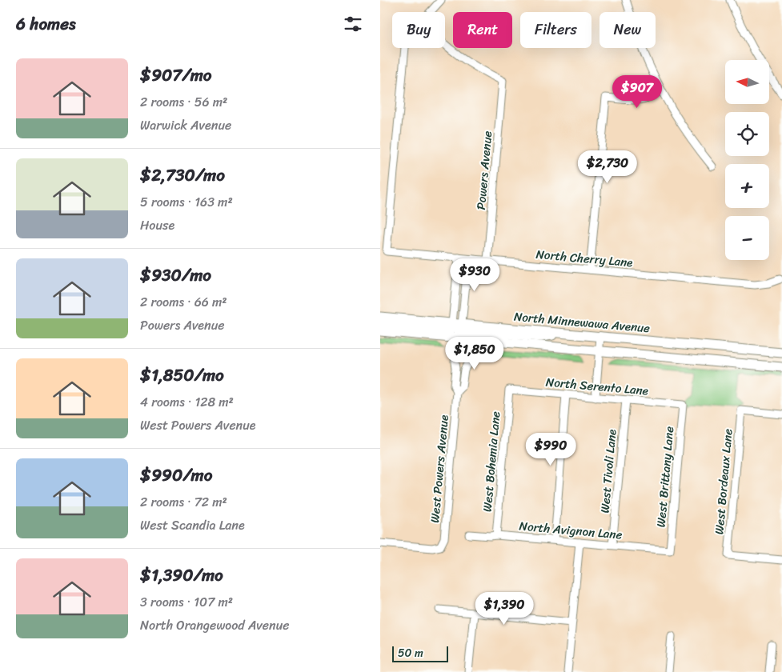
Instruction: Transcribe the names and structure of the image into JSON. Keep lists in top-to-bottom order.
{
  "streets": {
    "main road": ["North Minnewawa Avenue"],
    "street": [
      "Powers Avenue",
      "North Cherry Lane",
      "North Serento Lane",
      "West Bohemia Lane",
      "West Powers Avenue",
      "West Tivoli Lane",
      "West Brittany Lane",
      "West Bordeaux Lane",
      "North Avignon Lane"
    ]
  },
  "crossings": [
    ["Powers Avenue", "North Cherry Lane"],
    ["North Serento Lane", "West Bohemia Lane"],
    ["North Serento Lane", "West Tivoli Lane"],
    ["North Serento Lane", "West Brittany Lane"],
    ["West Bohemia Lane", "North Avignon Lane"],
    ["West Tivoli Lane", "North Avignon Lane"],
    ["West Brittany Lane", "North Avignon Lane"]
  ],
  "scale_bar": "50 m",
  "north": "left",
  "page": {
    "heading": "6 homes",
    "chip": [
      "Buy",
      "Rent",
      "Filters",
      "New"
    ],
    "list": [
      {
        "name": "$907/mo",
        "note": "2 rooms · 56 m² · Warwick Avenue"
      },
      {
        "name": "$2,730/mo",
        "note": "5 rooms · 163 m² · House"
      },
      {
        "name": "$930/mo",
        "note": "2 rooms · 66 m² · Powers Avenue"
      },
      {
        "name": "$1,850/mo",
        "note": "4 rooms · 128 m² · West Powers Avenue"
      },
      {
        "name": "$990/mo",
        "note": "2 rooms · 72 m² · West Scandia Lane"
      },
      {
        "name": "$1,390/mo",
        "note": "3 rooms · 107 m² · North Orangewood Avenue"
      }
    ],
    "map_buttons": ["+", "−"],
    "price": [
      "$907",
      "$2,730",
      "$930",
      "$1,850",
      "$990",
      "$1,390"
    ],
    "scale": "50 m"
  }
}
